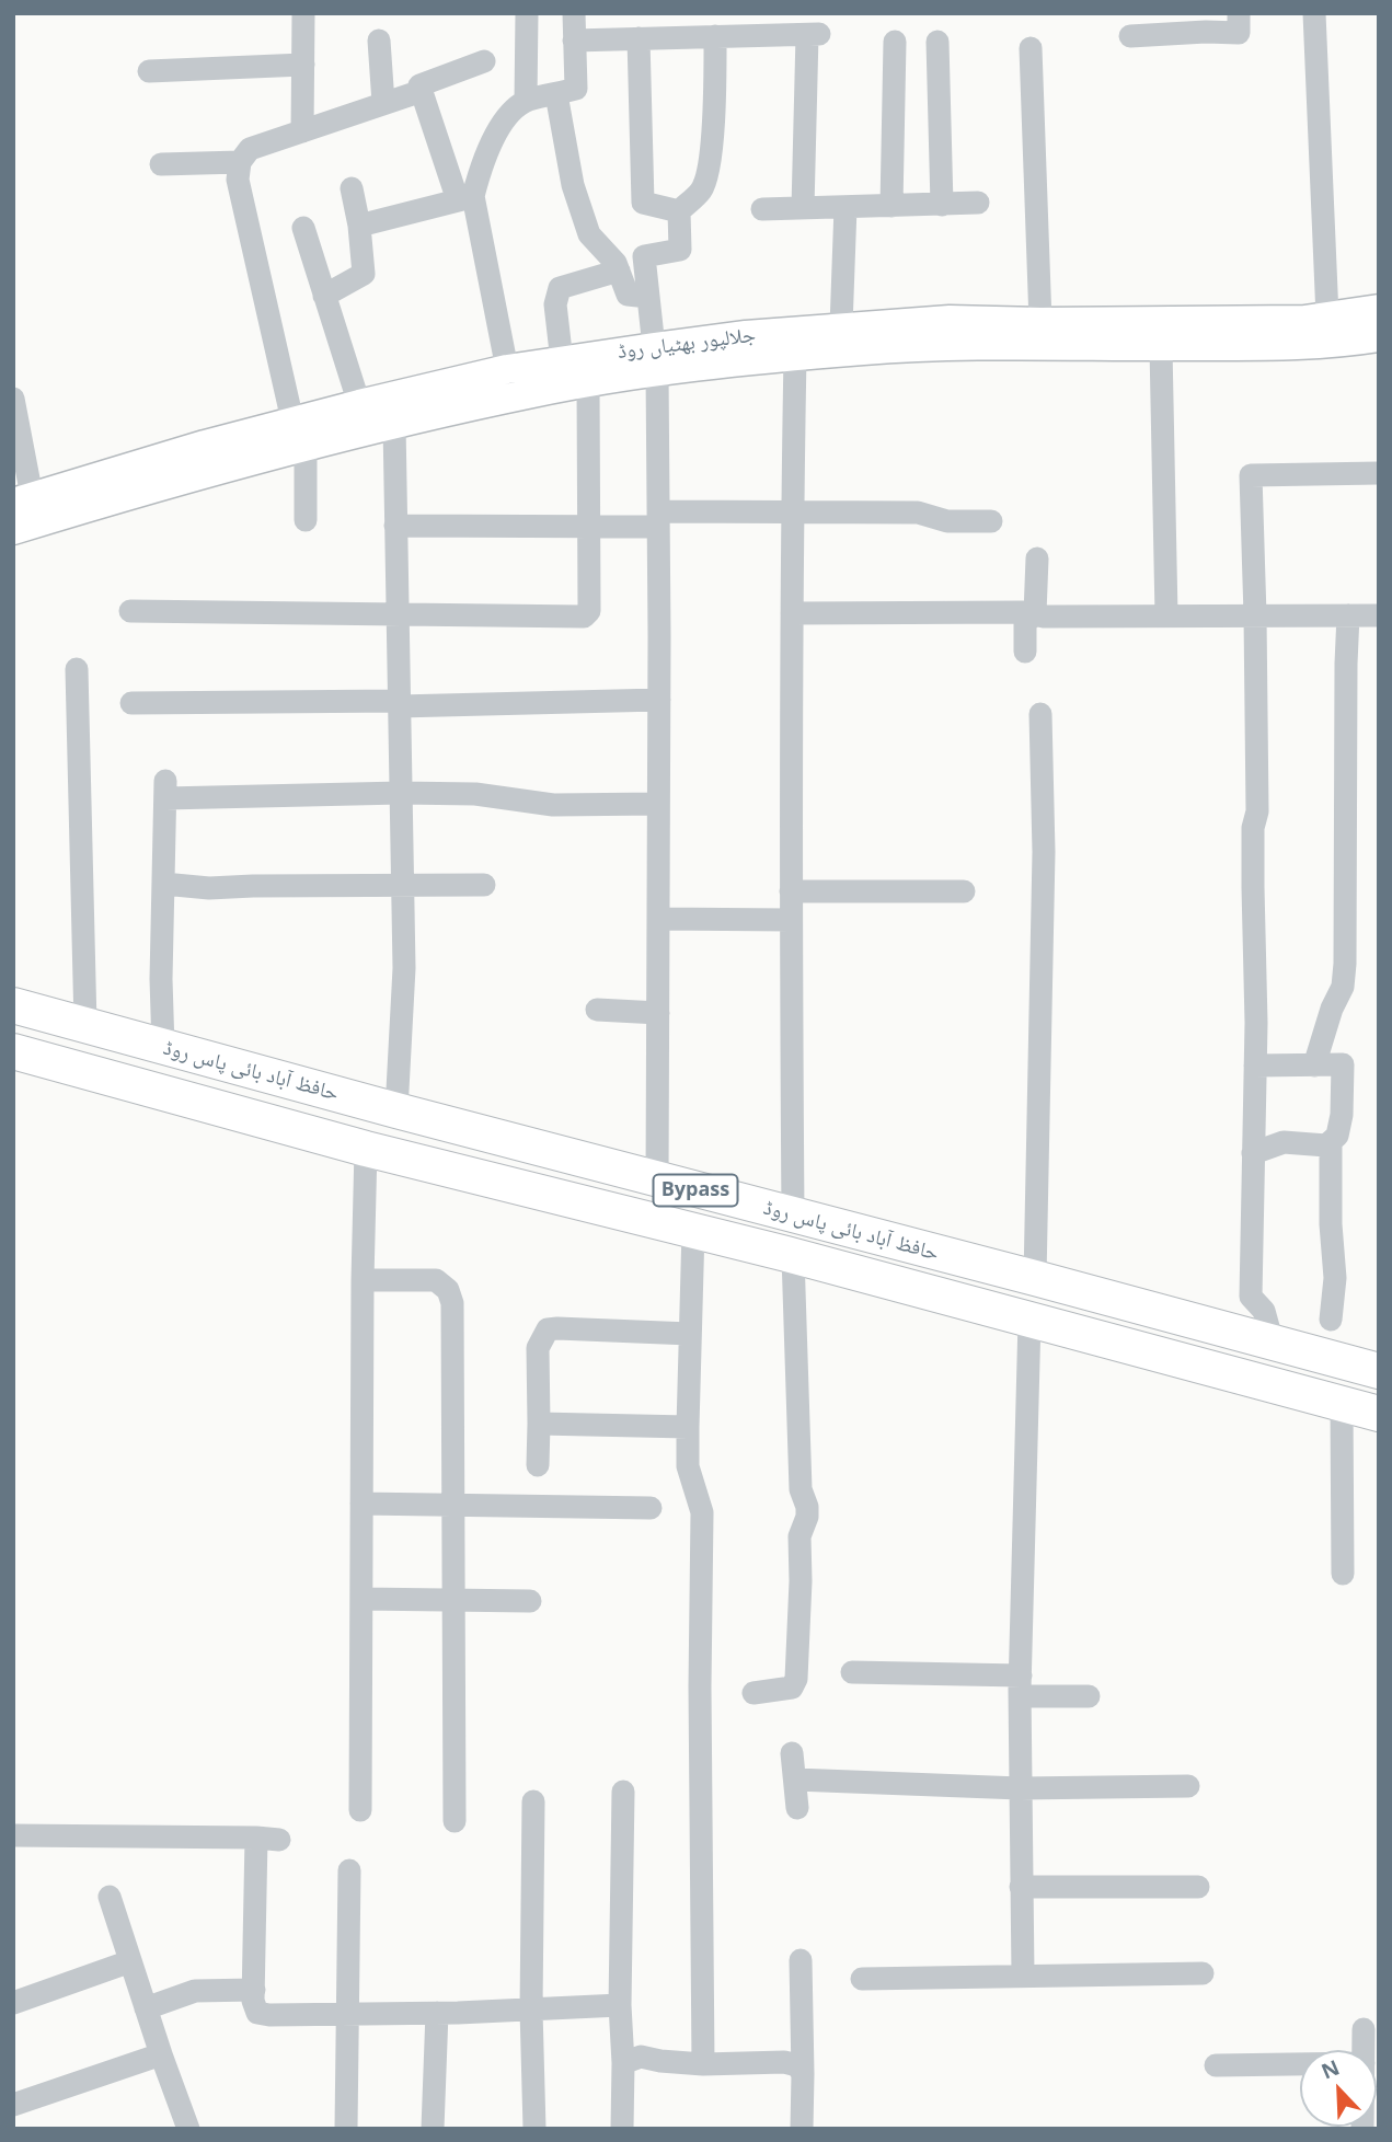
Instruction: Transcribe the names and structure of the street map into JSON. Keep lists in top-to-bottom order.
{
  "streets": {
    "highway": ["حافظ آباد بائی پاس روڈ", "Bypass"],
    "main road": ["جلالپور بھٹیاں روڈ"]
  },
  "north": "top left"
}
